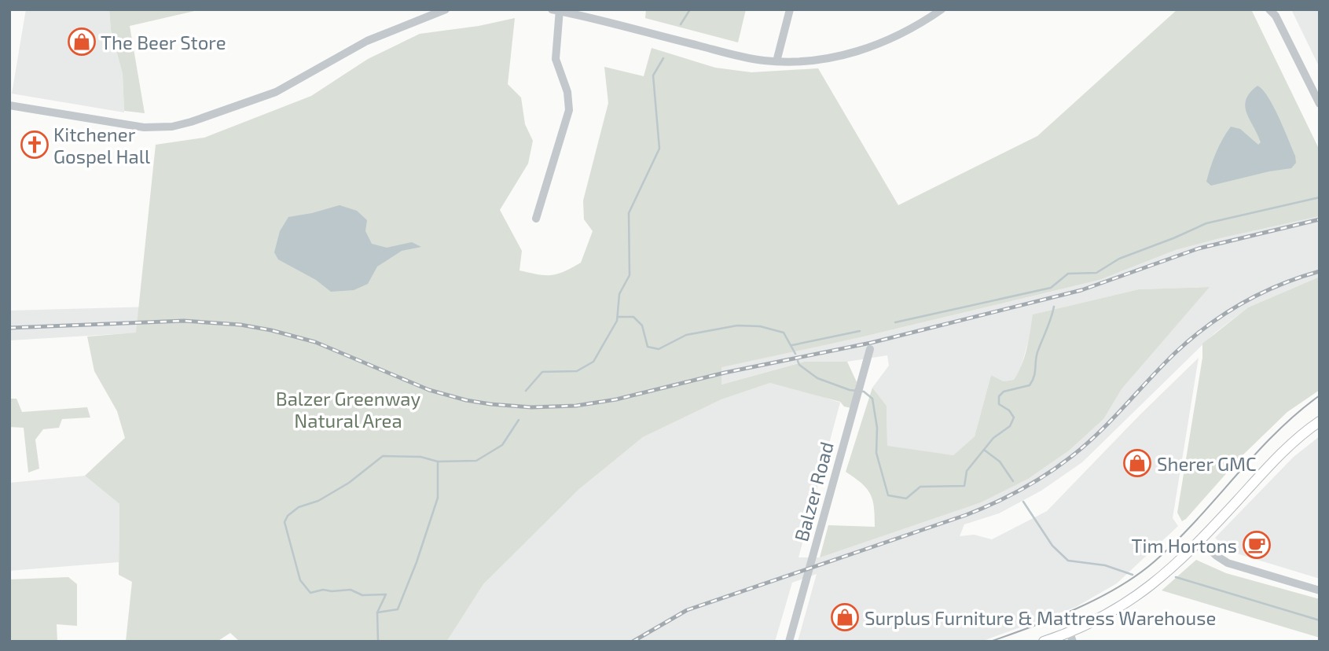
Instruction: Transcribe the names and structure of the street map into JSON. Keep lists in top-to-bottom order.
{
  "streets": {
    "street": ["Balzer Road"]
  },
  "parks": ["Balzer Greenway Natural Area"],
  "places": {
    "shop": ["The Beer Store", "Sherer GMC", "Surplus Furniture & Mattress Warehouse"],
    "church": ["Kitchener Gospel Hall"],
    "cafe": ["Tim Hortons"]
  }
}
